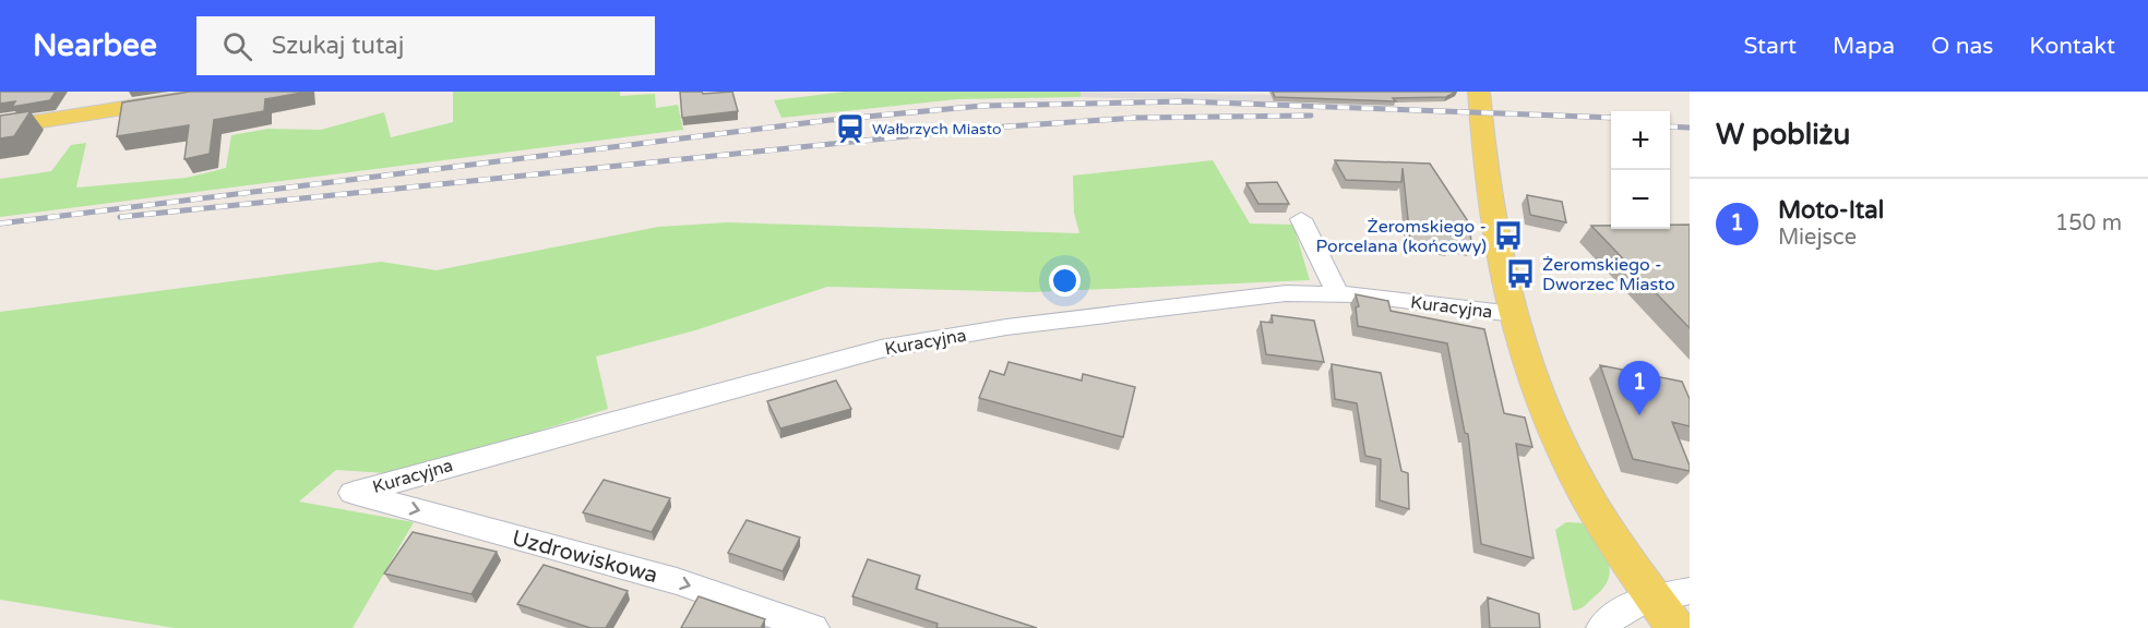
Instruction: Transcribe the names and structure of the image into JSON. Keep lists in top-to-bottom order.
{
  "streets": {
    "street": ["Kuracyjna", "Uzdrowiskowa"]
  },
  "crossings": [
    ["Kuracyjna", "Uzdrowiskowa"]
  ],
  "one_way": ["Uzdrowiskowa"],
  "places": {
    "station": ["Wałbrzych Miasto"],
    "bus stop": ["Żeromskiego - Porcelana (końcowy)", "Żeromskiego - Dworzec Miasto"]
  },
  "page": {
    "header": "Nearbee",
    "search": "Szukaj tutaj",
    "nav": [
      "Start",
      "Mapa",
      "O nas",
      "Kontakt"
    ],
    "heading": "W pobliżu",
    "map_buttons": ["+", "−"],
    "list": [
      {
        "mark": "1",
        "name": "Moto-Ital",
        "note": "Miejsce",
        "value": "150 m"
      }
    ],
    "pins": "1"
  }
}
